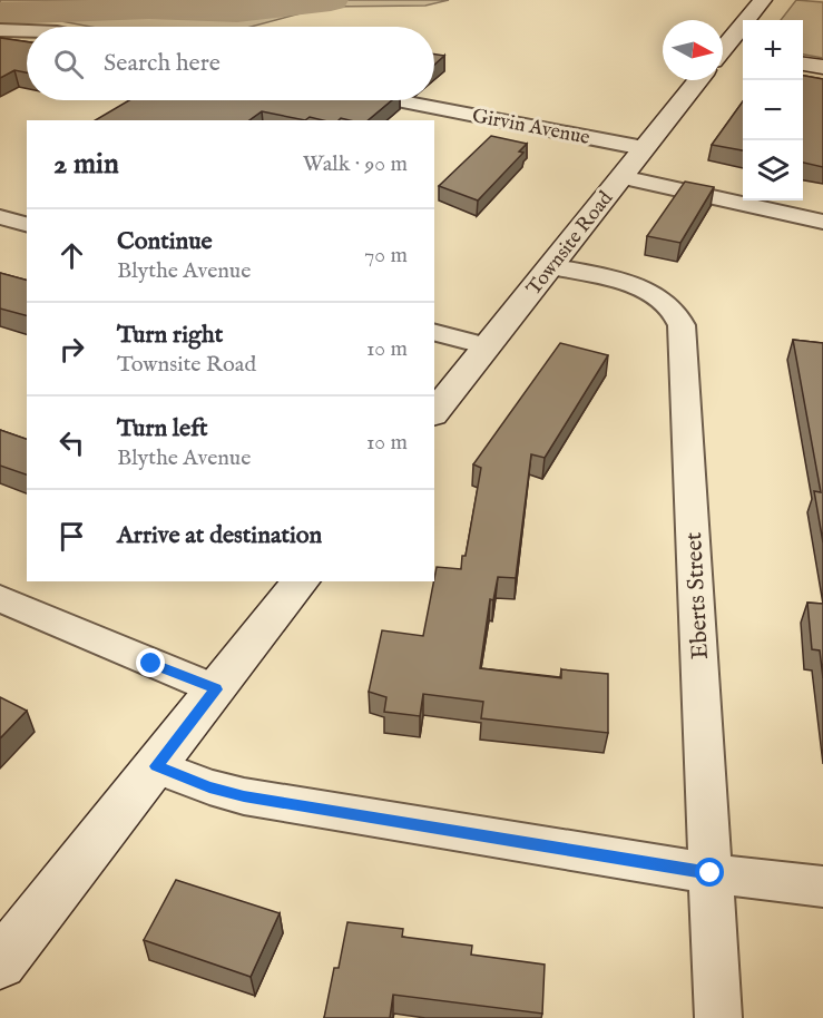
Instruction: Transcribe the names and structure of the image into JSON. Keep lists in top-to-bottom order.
{
  "streets": {
    "street": ["Girvin Avenue", "Townsite Road", "Eberts Street"]
  },
  "crossings": [
    ["Girvin Avenue", "Townsite Road"],
    ["Townsite Road", "Eberts Street"]
  ],
  "north": "right",
  "page": {
    "map_buttons": ["+", "−"],
    "search": "Search here",
    "heading": ["2 min", "Walk · 90 m"],
    "list": [
      ["Continue", "Blythe Avenue", "70 m"],
      ["Turn right", "Townsite Road", "10 m"],
      ["Turn left", "Blythe Avenue", "10 m"],
      "Arrive at destination"
    ]
  }
}
